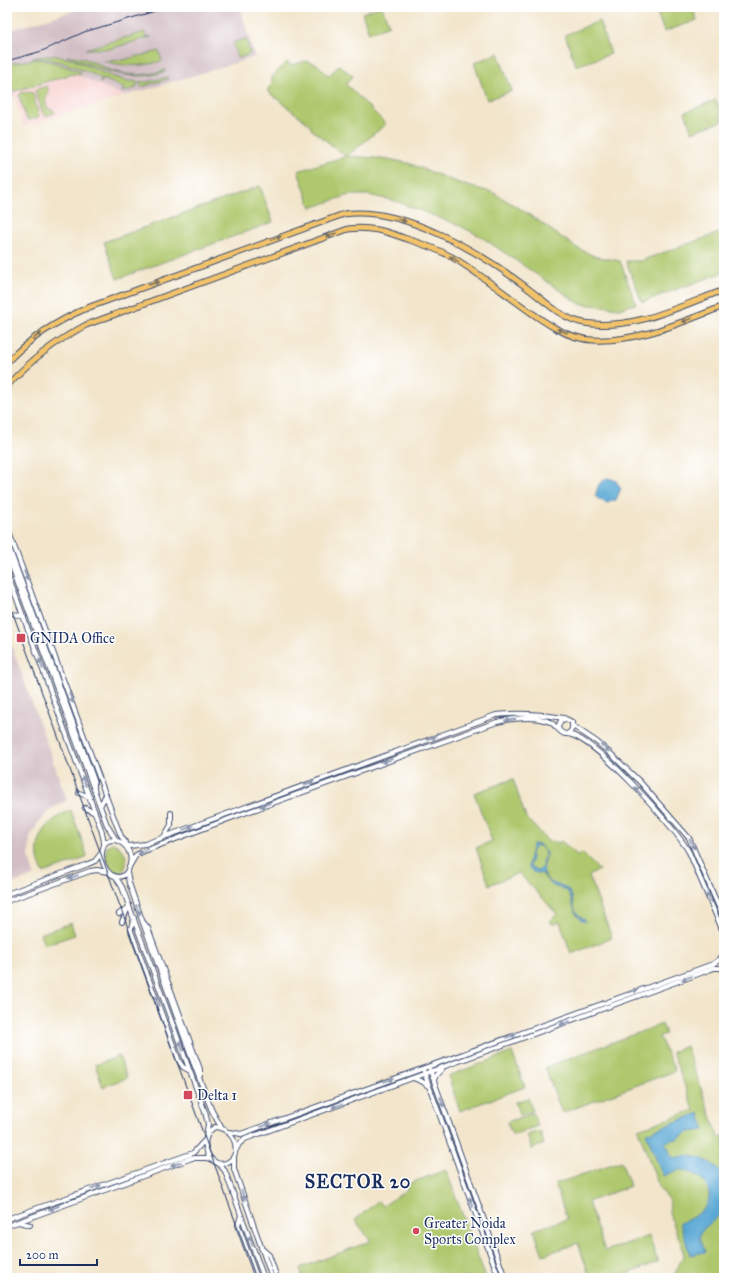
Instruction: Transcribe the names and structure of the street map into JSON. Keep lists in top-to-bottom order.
{
  "districts": ["SECTOR 20"],
  "places": {
    "transit": ["GNIDA Office", "Delta 1"],
    "other": ["Greater Noida Sports Complex"]
  },
  "scale_bar": "200 m"
}
